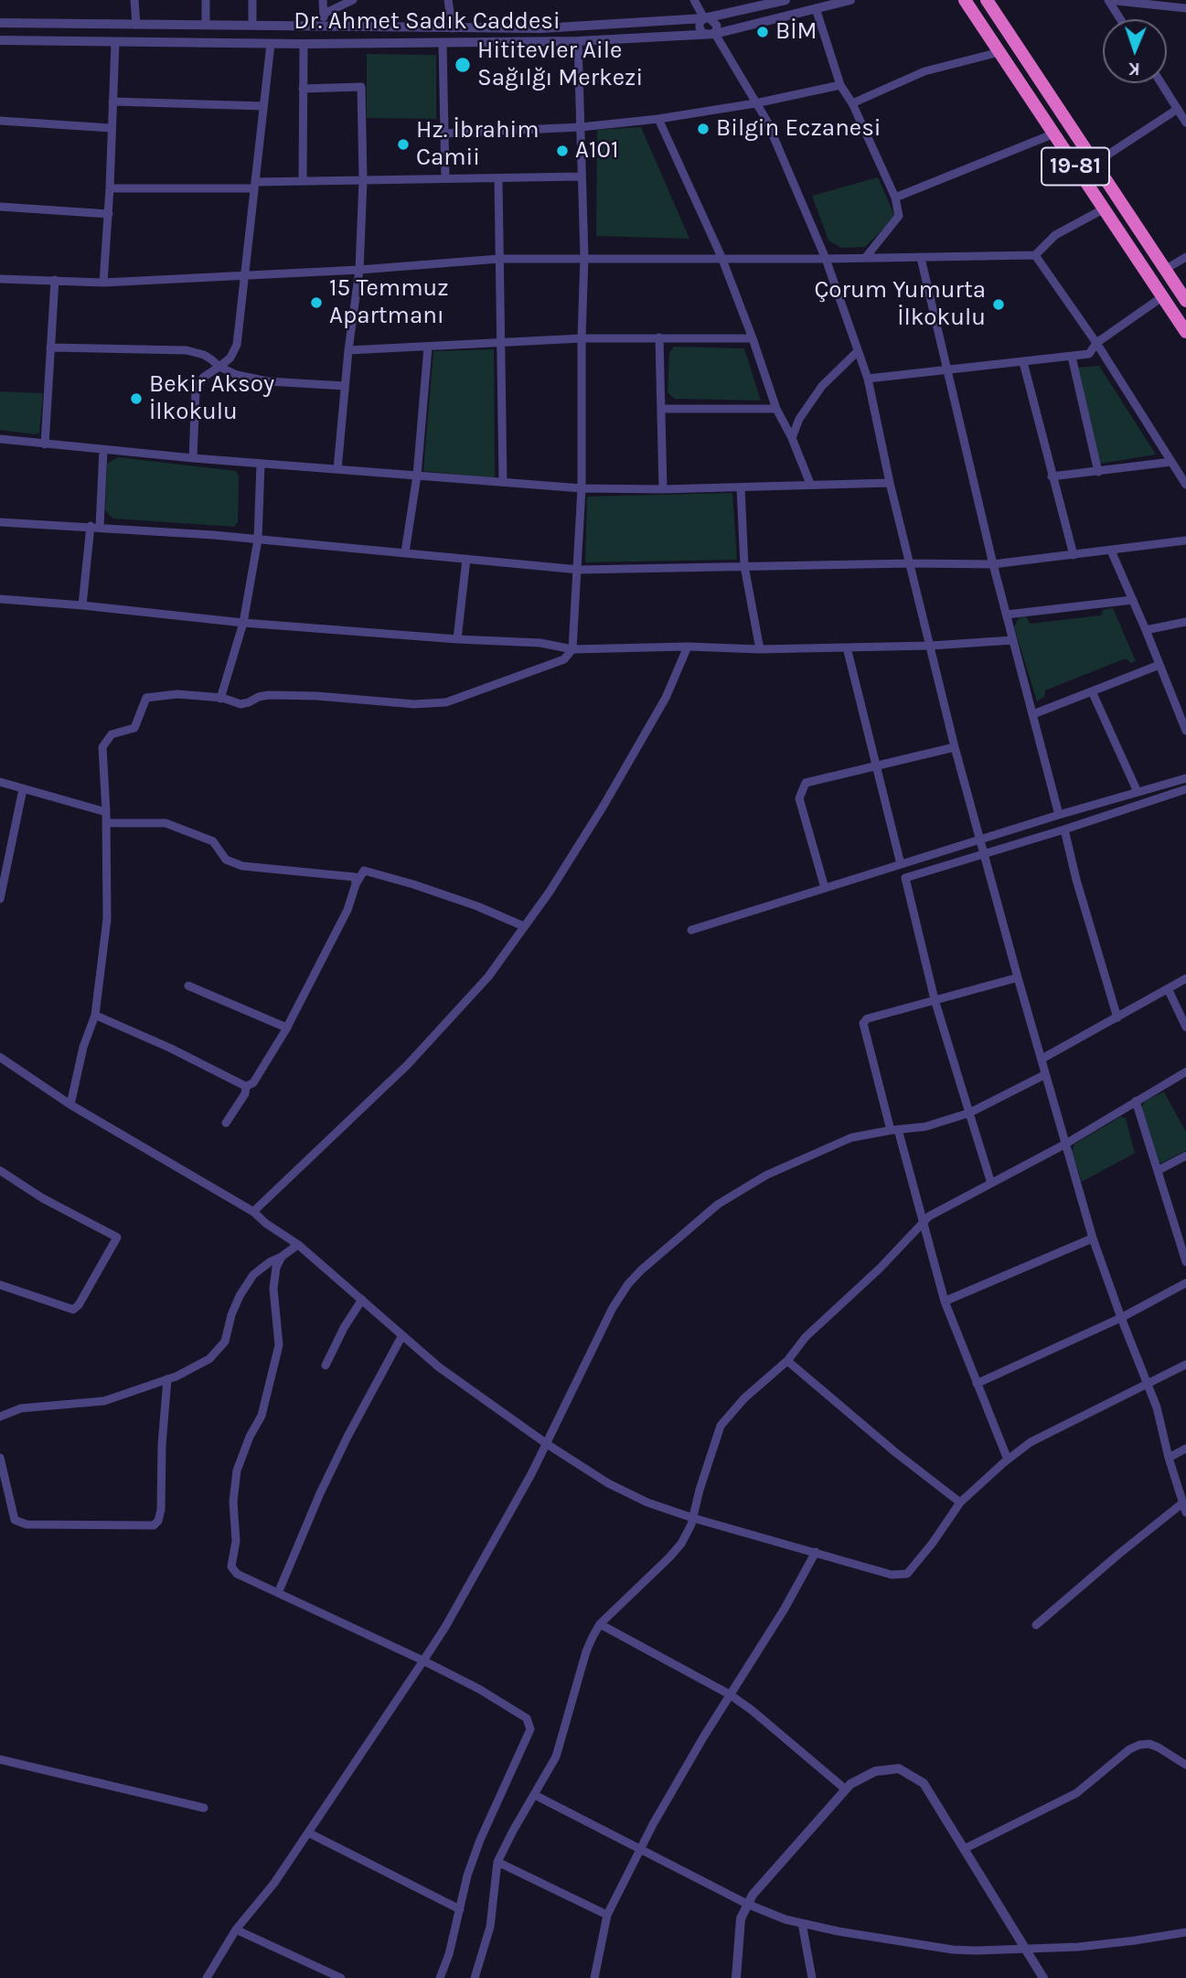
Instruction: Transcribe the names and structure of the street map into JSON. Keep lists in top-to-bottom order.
{
  "streets": {
    "highway": ["19-81"],
    "street": ["Dr. Ahmet Sadık Caddesi"]
  },
  "places": [
    "BİM",
    "Hititevler Aile Sağılğı Merkezi",
    "Bilgin Eczanesi",
    "Hz. İbrahim Camii",
    "A101",
    "15 Temmuz Apartmanı",
    "Çorum Yumurta İlkokulu",
    "Bekir Aksoy İlkokulu"
  ],
  "north": "bottom"
}
